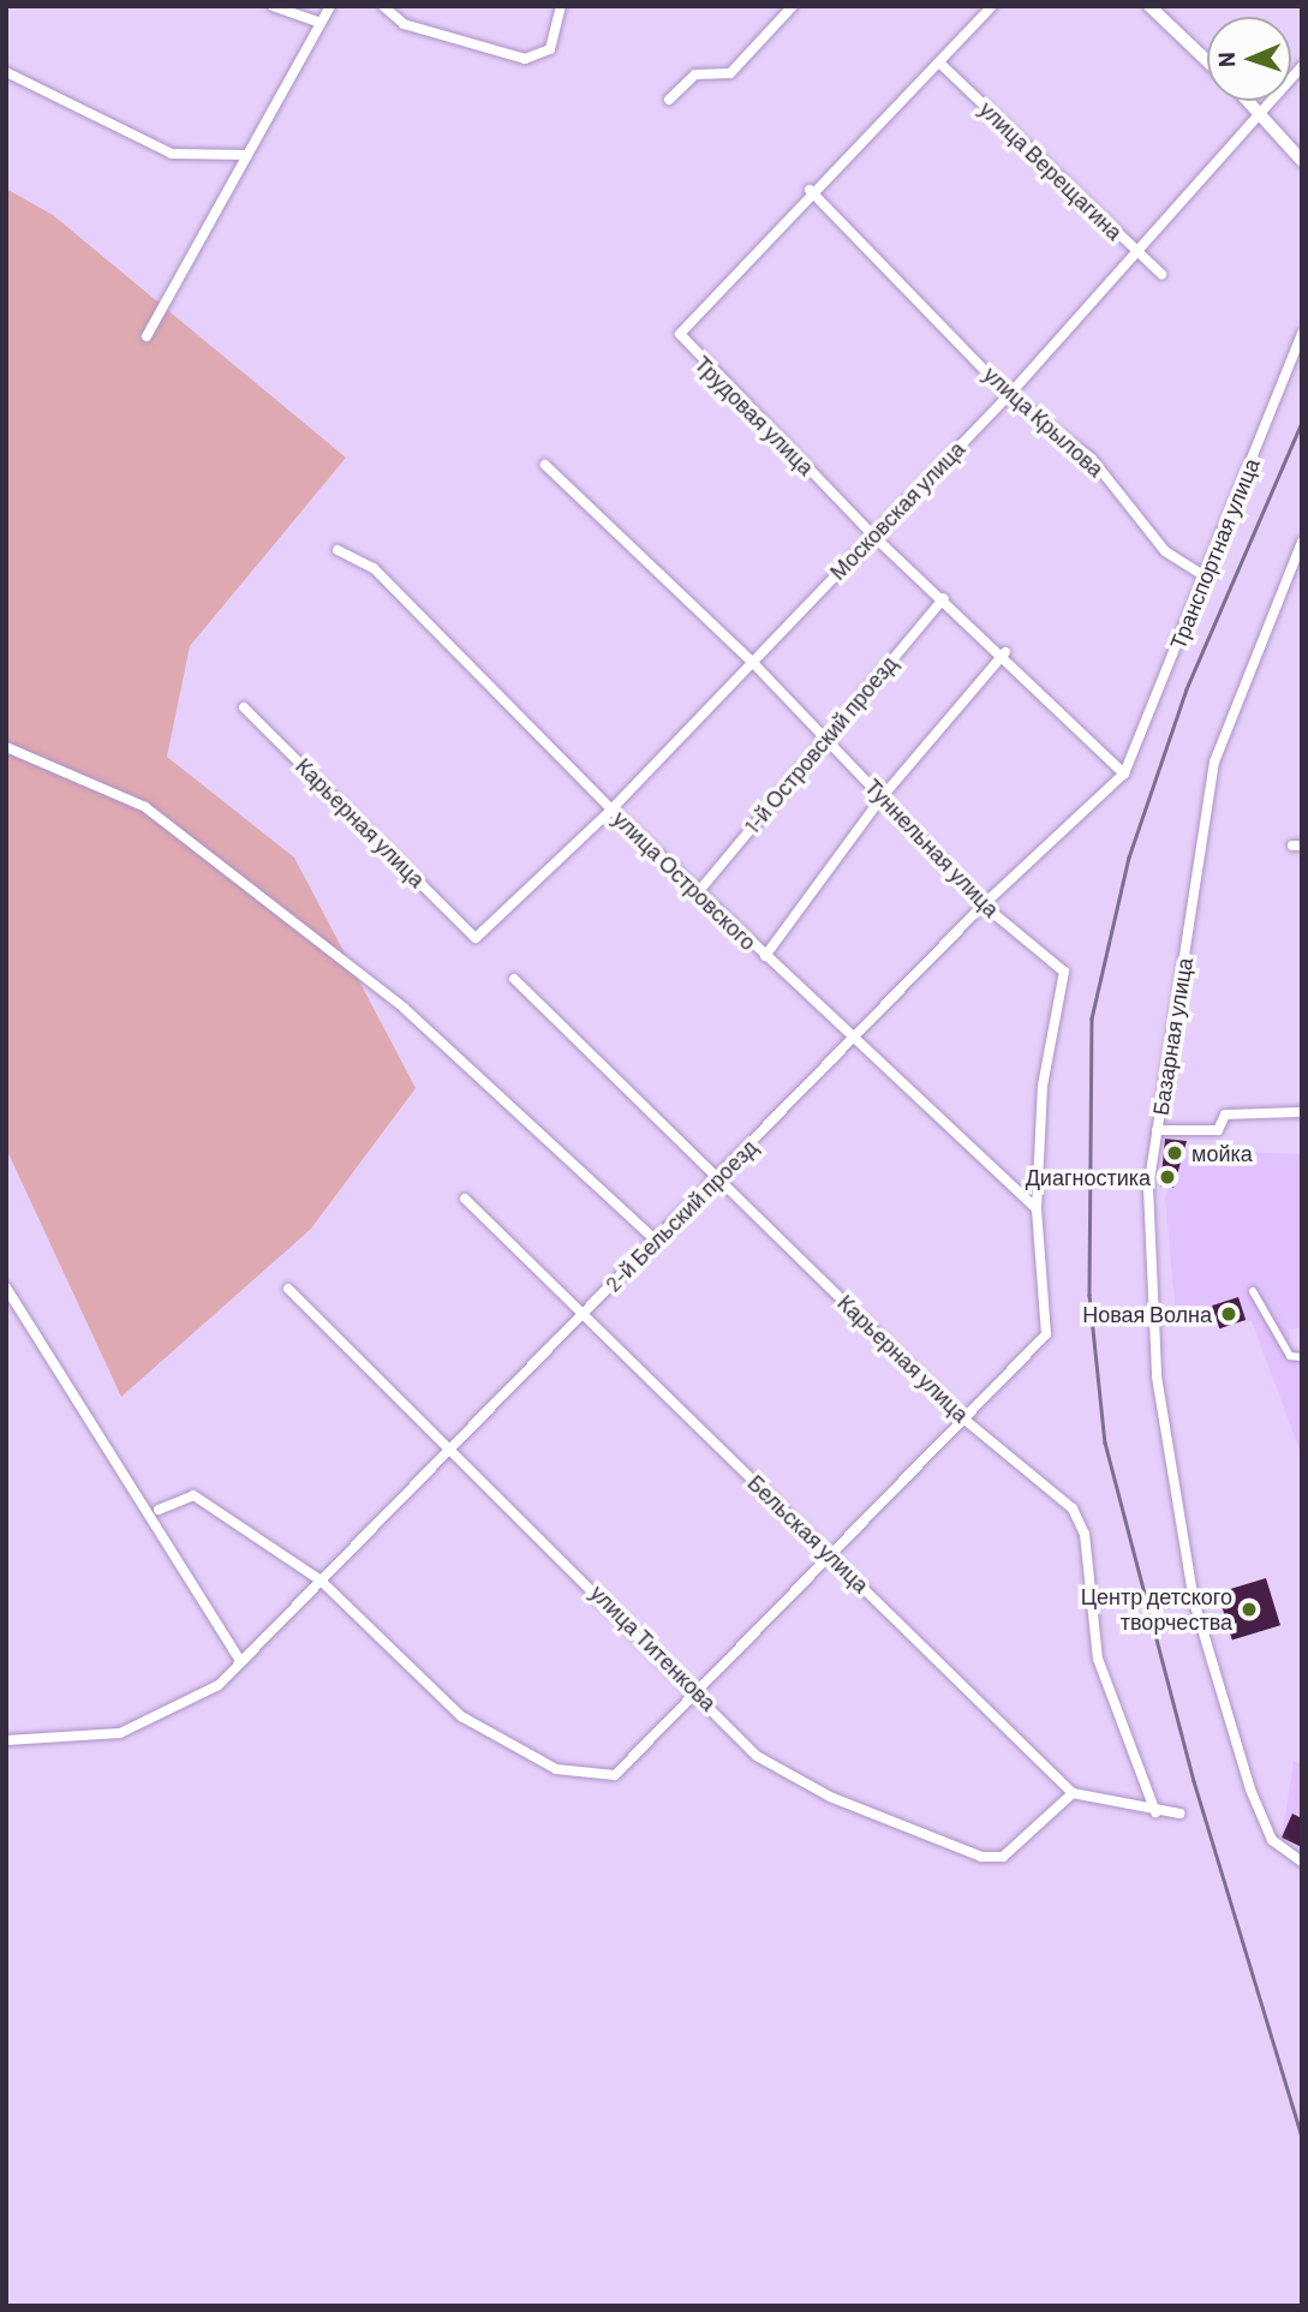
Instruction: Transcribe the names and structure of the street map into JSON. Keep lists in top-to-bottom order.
{
  "streets": {
    "street": [
      "улица Верещагина",
      "Трудовая улица",
      "улица Крылова",
      "Московская улица",
      "Транспортная улица",
      "1-й Островский проезд",
      "Карьерная улица",
      "Туннельная улица",
      "улица Островского",
      "Базарная улица",
      "2-й Бельский проезд",
      "Бельская улица",
      "улица Титенкова"
    ]
  },
  "crossings": [
    ["улица Верещагина", "Трудовая улица"],
    ["улица Верещагина", "Московская улица"],
    ["Трудовая улица", "улица Крылова"],
    ["Трудовая улица", "Московская улица"],
    ["Трудовая улица", "Транспортная улица"],
    ["Трудовая улица", "1-й Островский проезд"],
    ["Трудовая улица", "2-й Бельский проезд"],
    ["улица Крылова", "Московская улица"],
    ["улица Крылова", "Транспортная улица"],
    ["Московская улица", "Карьерная улица"],
    ["Московская улица", "Туннельная улица"],
    ["Московская улица", "улица Островского"],
    ["Транспортная улица", "2-й Бельский проезд"],
    ["1-й Островский проезд", "Туннельная улица"],
    ["1-й Островский проезд", "улица Островского"],
    ["Карьерная улица", "Туннельная улица"],
    ["Карьерная улица", "2-й Бельский проезд"],
    ["Туннельная улица", "улица Островского"],
    ["Туннельная улица", "2-й Бельский проезд"],
    ["улица Островского", "2-й Бельский проезд"],
    ["2-й Бельский проезд", "Бельская улица"],
    ["2-й Бельский проезд", "улица Титенкова"],
    ["Бельская улица", "улица Титенкова"]
  ],
  "places": [
    "мойка",
    "Диагностика",
    "Новая Волна",
    "Центр детского творчества"
  ],
  "north": "left"
}
